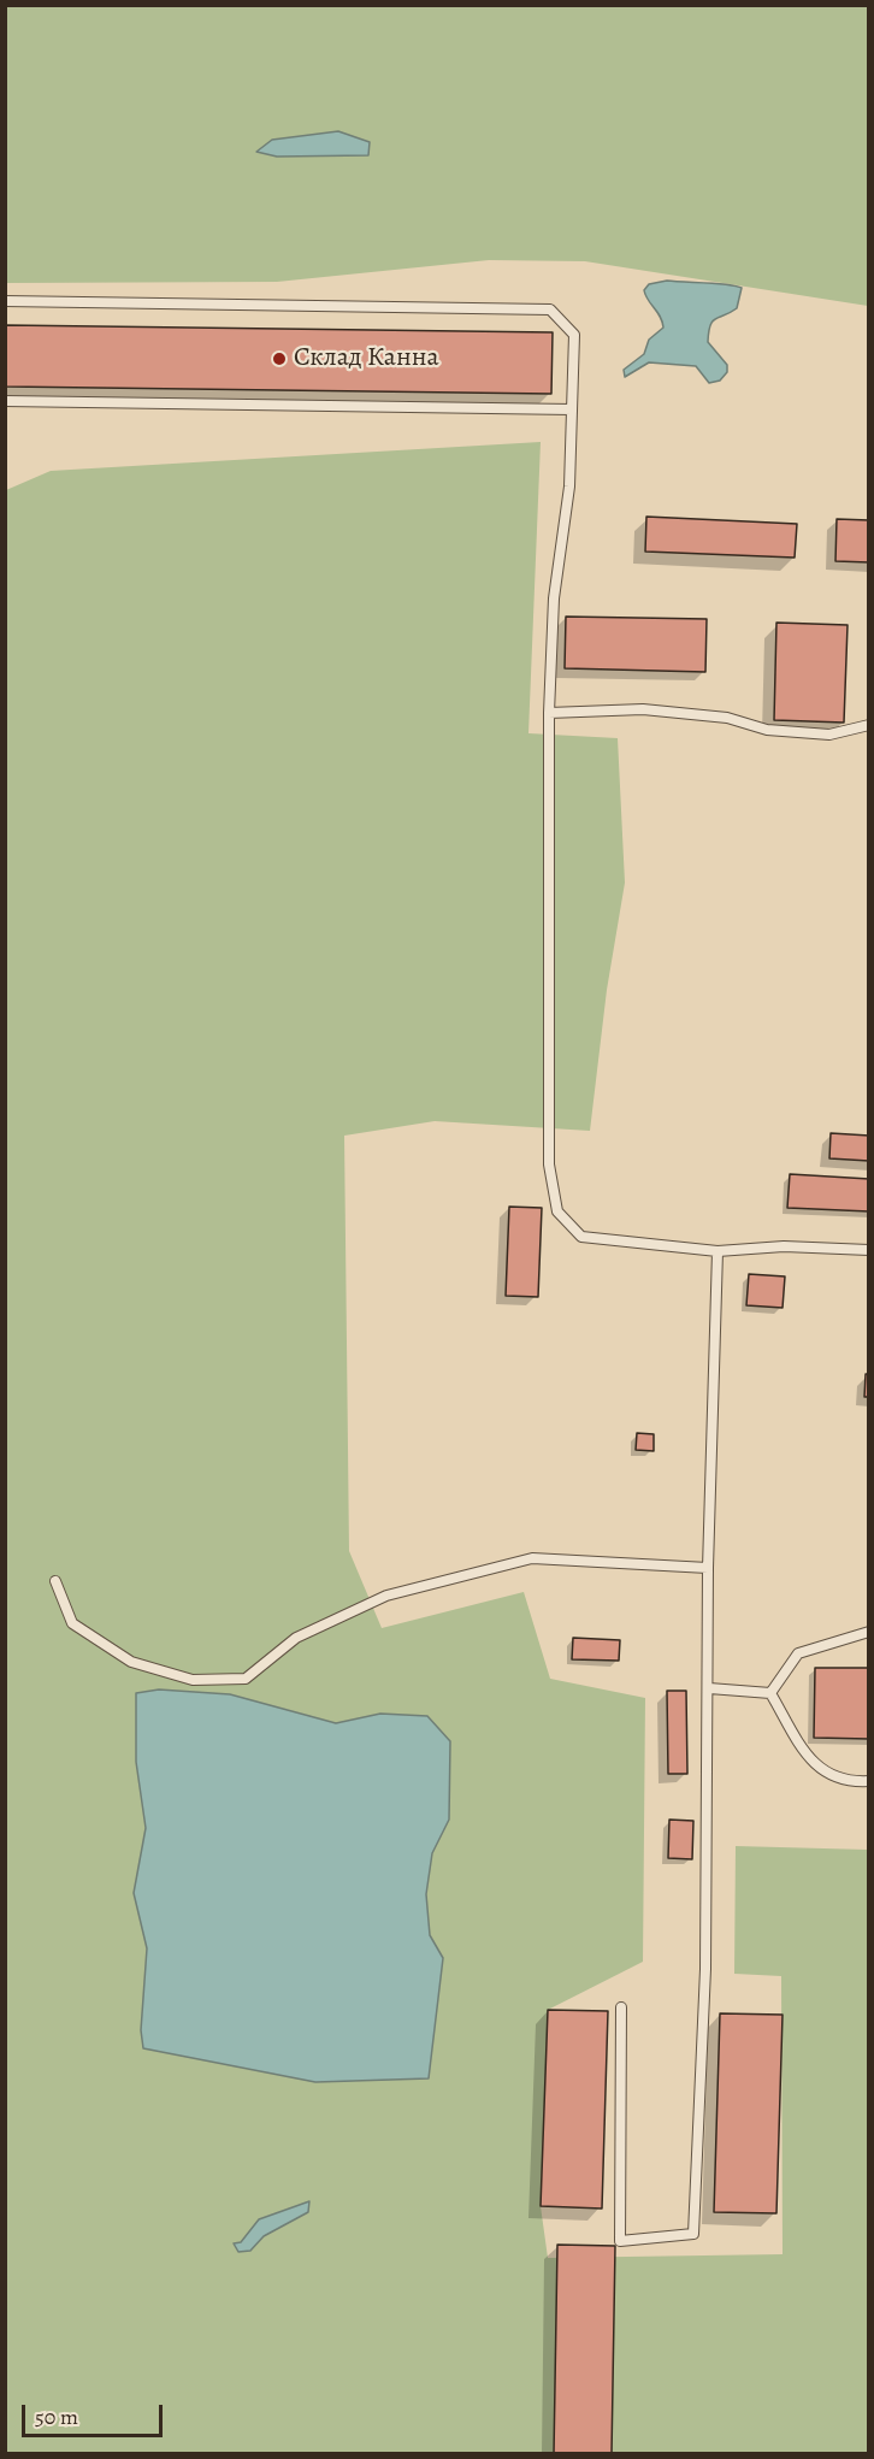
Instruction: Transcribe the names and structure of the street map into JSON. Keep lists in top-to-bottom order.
{
  "places": ["Склад Канна"],
  "scale_bar": "50 m"
}
